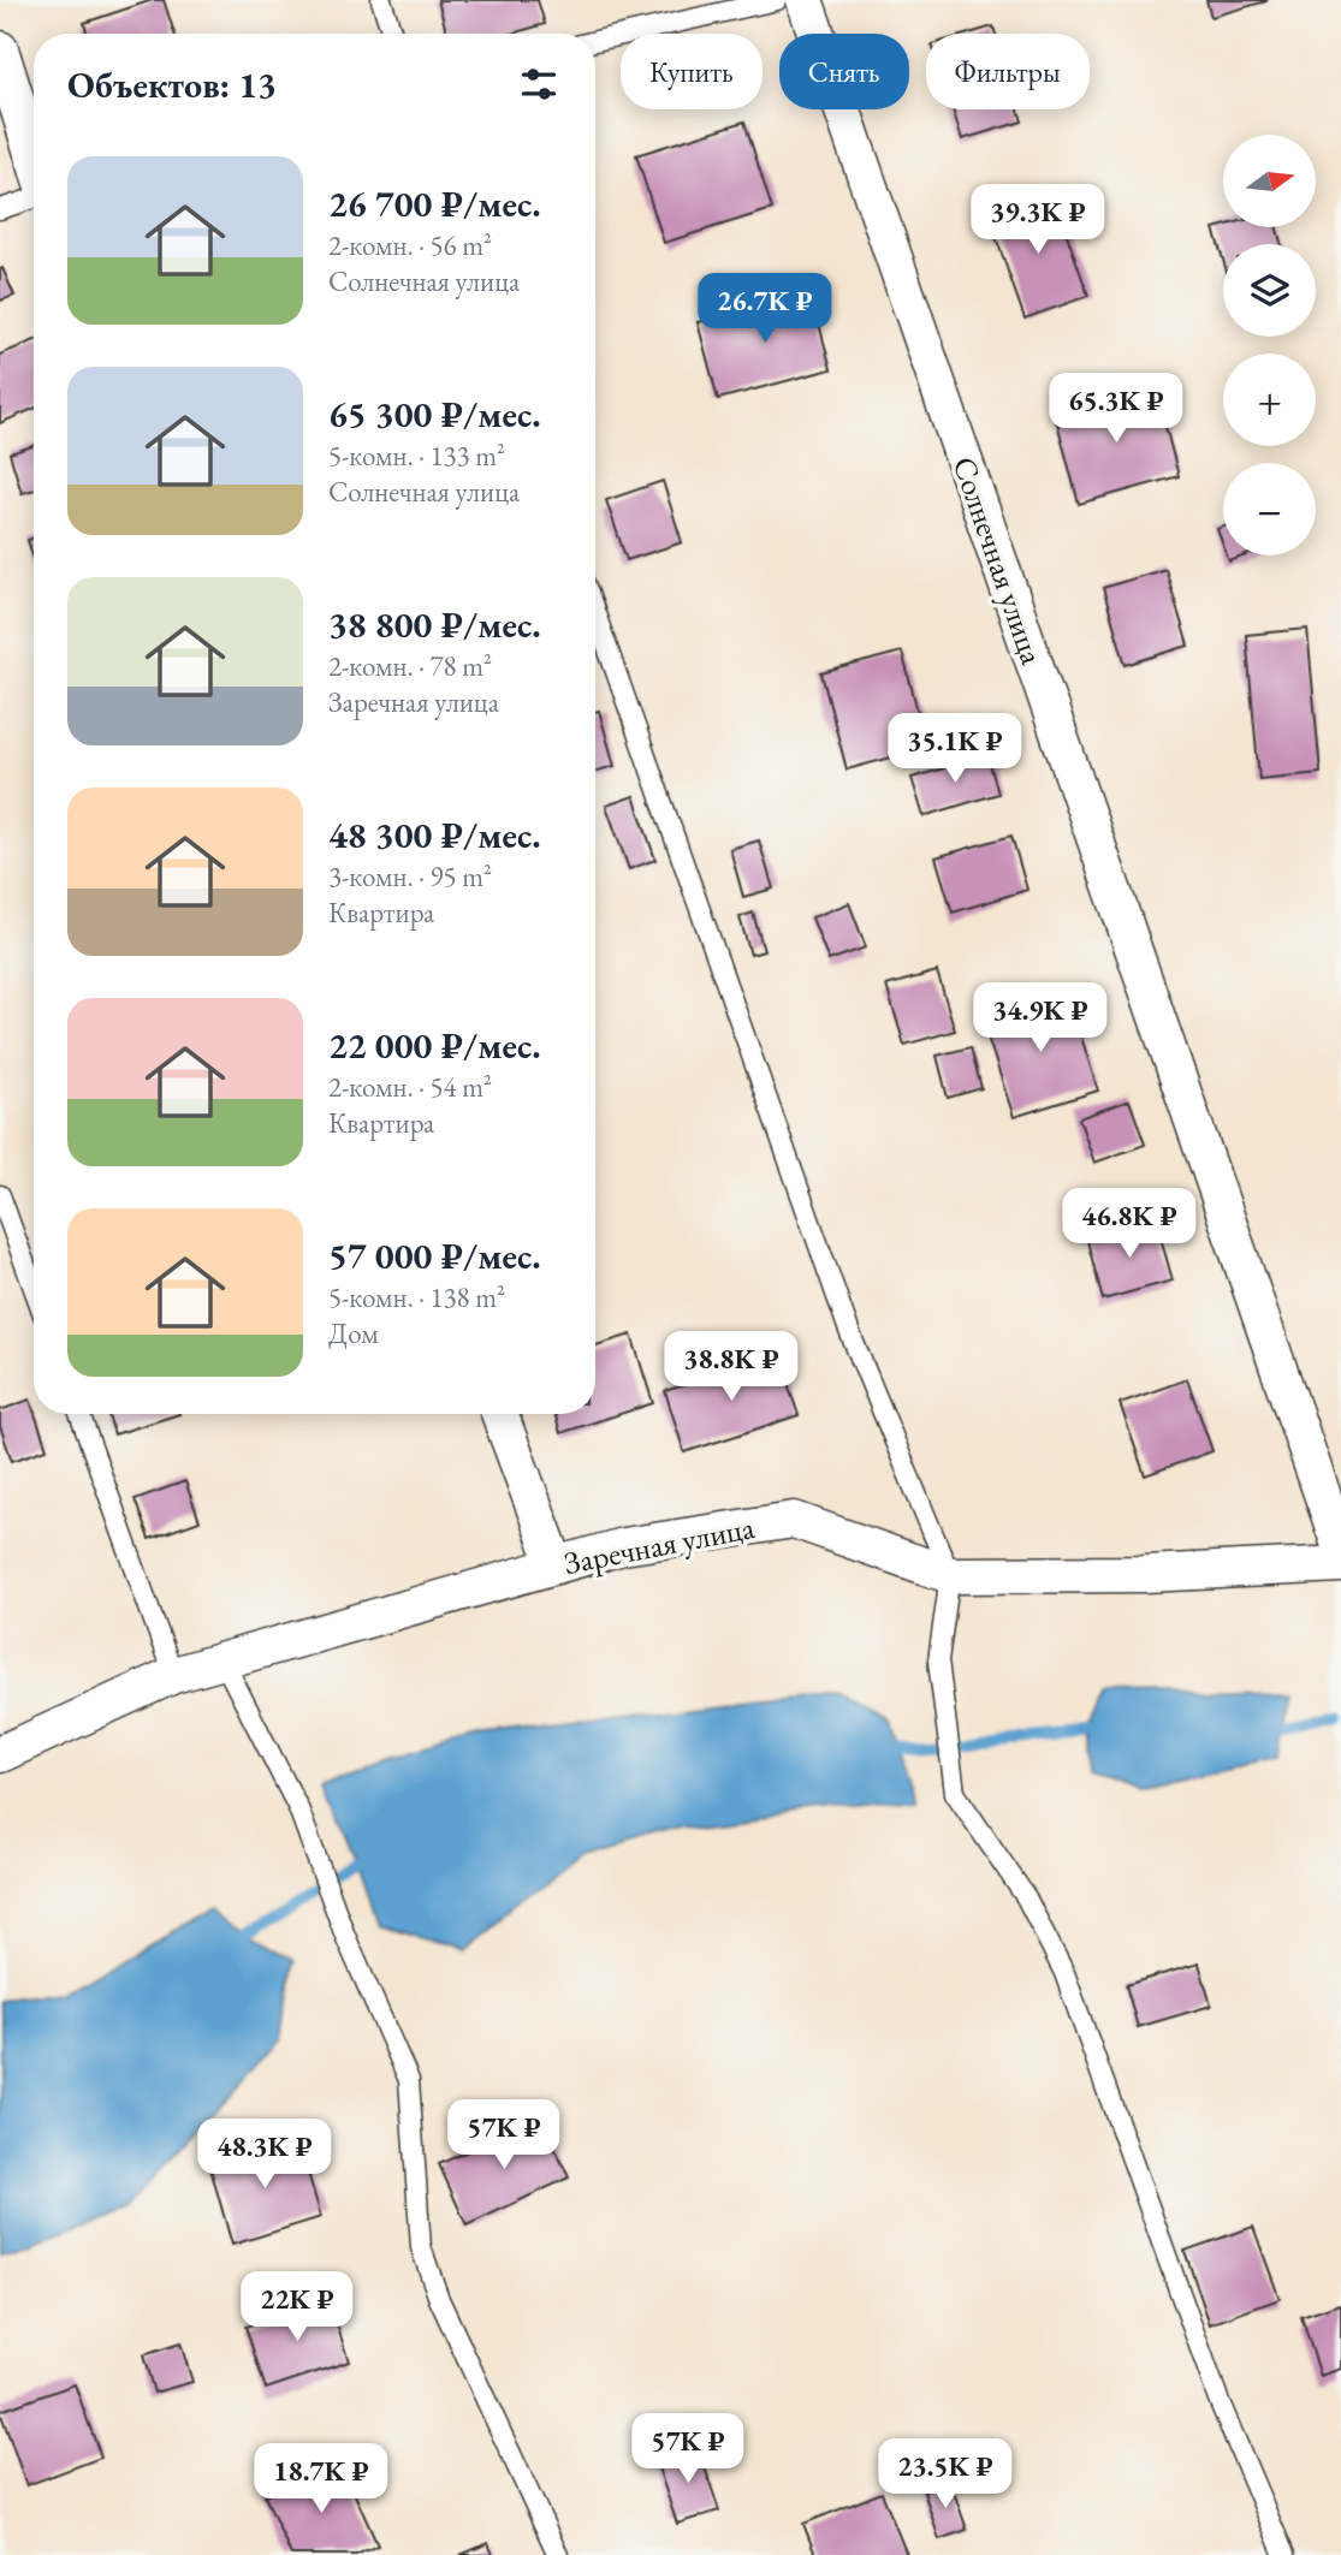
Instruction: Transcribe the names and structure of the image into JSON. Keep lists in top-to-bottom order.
{
  "streets": {
    "street": ["Солнечная улица", "Заречная улица"]
  },
  "north": "right",
  "page": {
    "chip": ["Купить", "Снять", "Фильтры"],
    "heading": "Объектов: 13",
    "map_buttons": ["+", "−"],
    "list": [
      {
        "name": "26 700 ₽/мес.",
        "note": "2-комн. · 56 m² · Солнечная улица"
      },
      {
        "name": "65 300 ₽/мес.",
        "note": "5-комн. · 133 m² · Солнечная улица"
      },
      {
        "name": "38 800 ₽/мес.",
        "note": "2-комн. · 78 m² · Заречная улица"
      },
      {
        "name": "48 300 ₽/мес.",
        "note": "3-комн. · 95 m² · Квартира"
      },
      {
        "name": "22 000 ₽/мес.",
        "note": "2-комн. · 54 m² · Квартира"
      },
      {
        "name": "57 000 ₽/мес.",
        "note": "5-комн. · 138 m² · Дом"
      }
    ],
    "price": [
      "39.3K ₽",
      "26.7K ₽",
      "65.3K ₽",
      "35.1K ₽",
      "34.9K ₽",
      "46.8K ₽",
      "38.8K ₽",
      "57K ₽",
      "48.3K ₽",
      "22K ₽",
      "57K ₽",
      "23.5K ₽",
      "18.7K ₽"
    ]
  }
}
